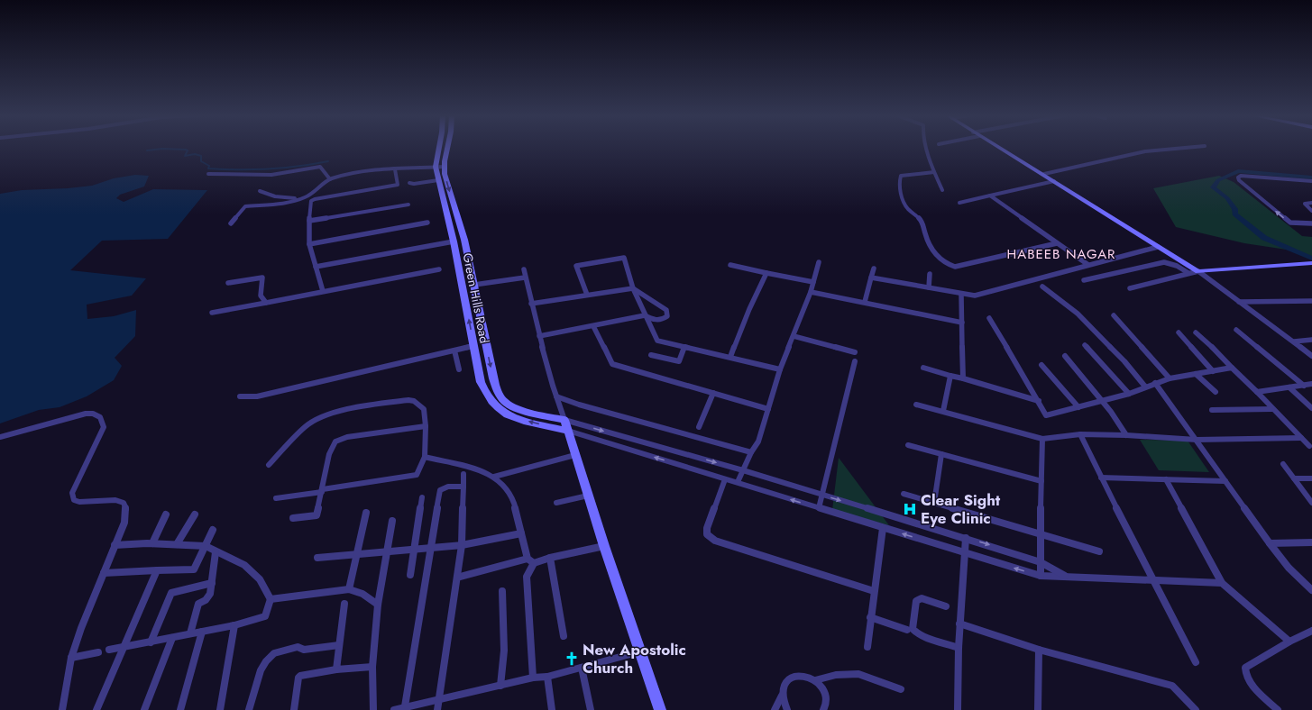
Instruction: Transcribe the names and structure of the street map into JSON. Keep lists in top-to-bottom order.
{
  "streets": {
    "street": ["Green Hills Road"]
  },
  "districts": ["HABEEB NAGAR"],
  "places": {
    "hospital": ["Clear Sight Eye Clinic"],
    "church": ["New Apostolic Church"]
  }
}
